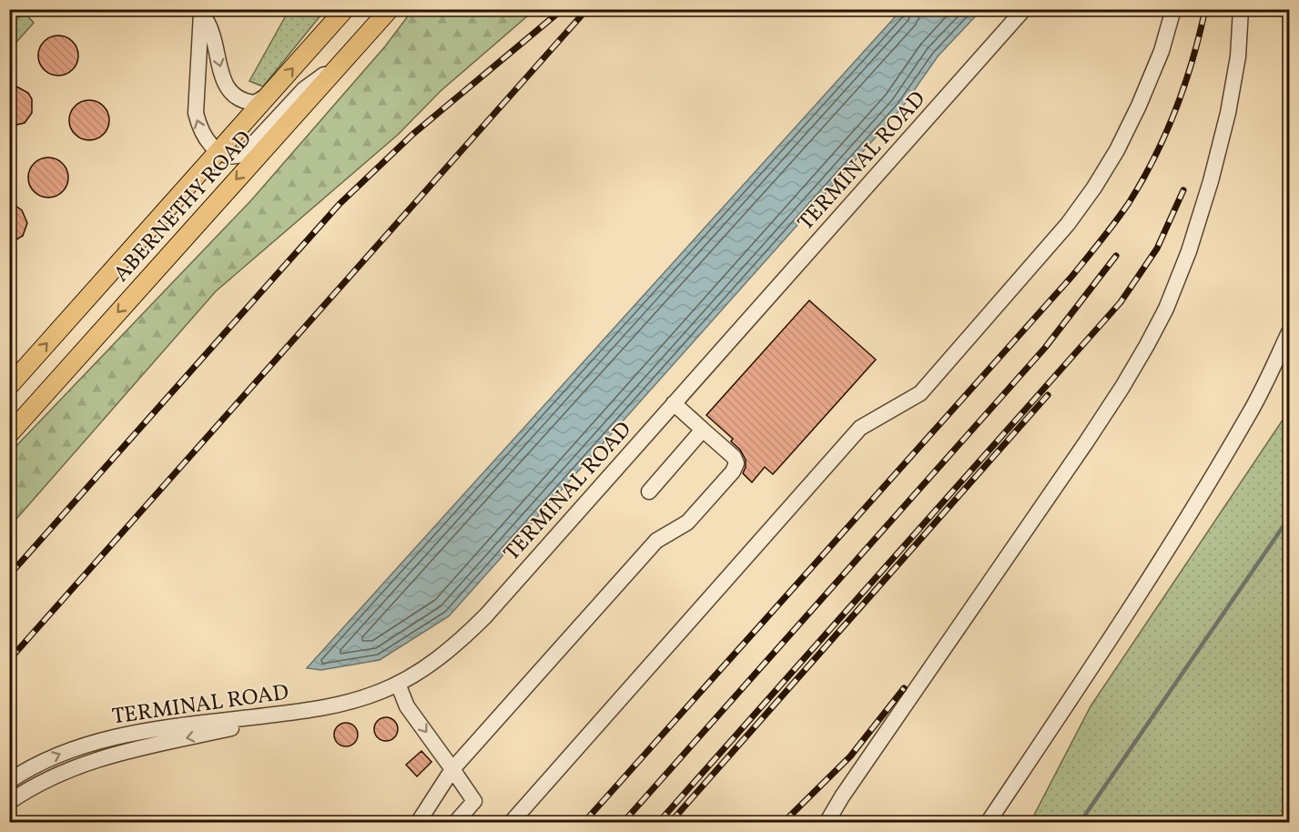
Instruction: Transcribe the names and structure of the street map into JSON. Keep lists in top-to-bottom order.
{
  "streets": {
    "main road": ["ABERNETHY ROAD"],
    "street": ["TERMINAL ROAD"]
  }
}
